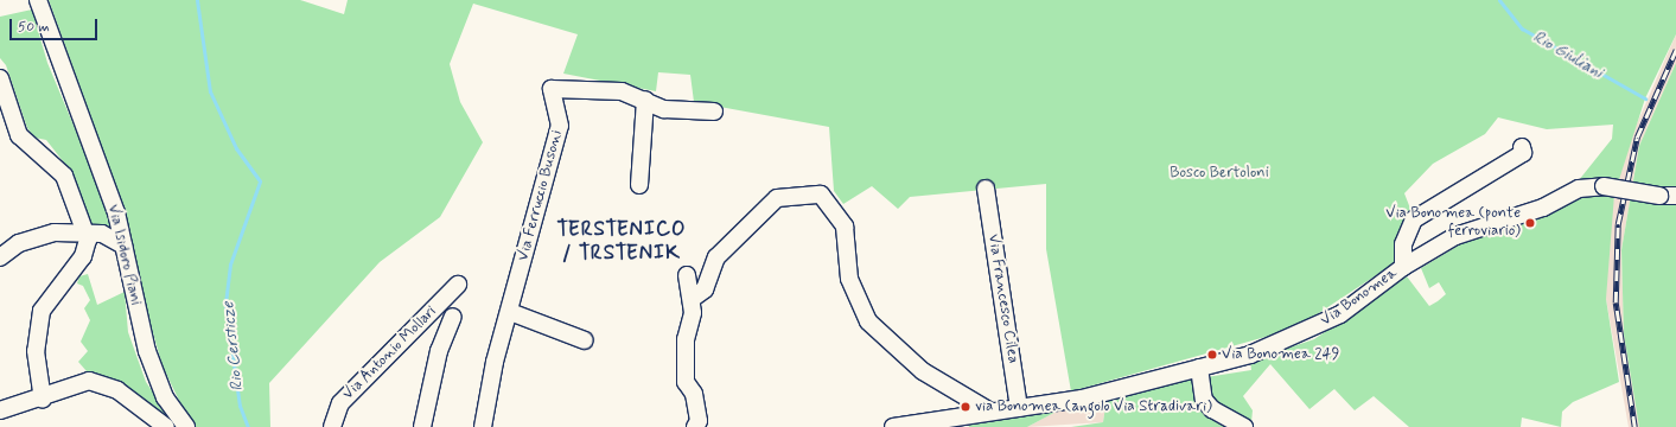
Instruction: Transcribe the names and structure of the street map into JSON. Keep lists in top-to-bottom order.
{
  "streets": {
    "street": [
      "Via Ferruccio Busoni",
      "Via Isidoro Piani",
      "Via Bonomea",
      "Via Francesco Cilea",
      "Via Antonio Mollari"
    ]
  },
  "crossings": [
    ["Via Bonomea", "Via Francesco Cilea"]
  ],
  "districts": ["TERSTENICO / TRSTENIK"],
  "water": ["Rio Giuliani", "Rio Cersticze"],
  "parks": ["Bosco Bertoloni"],
  "places": ["Via Bonomea (ponte ferroviario)", "Via Bonomea 249", "via Bonomea (angolo Via Stradivari)"],
  "scale_bar": "50 m"
}
